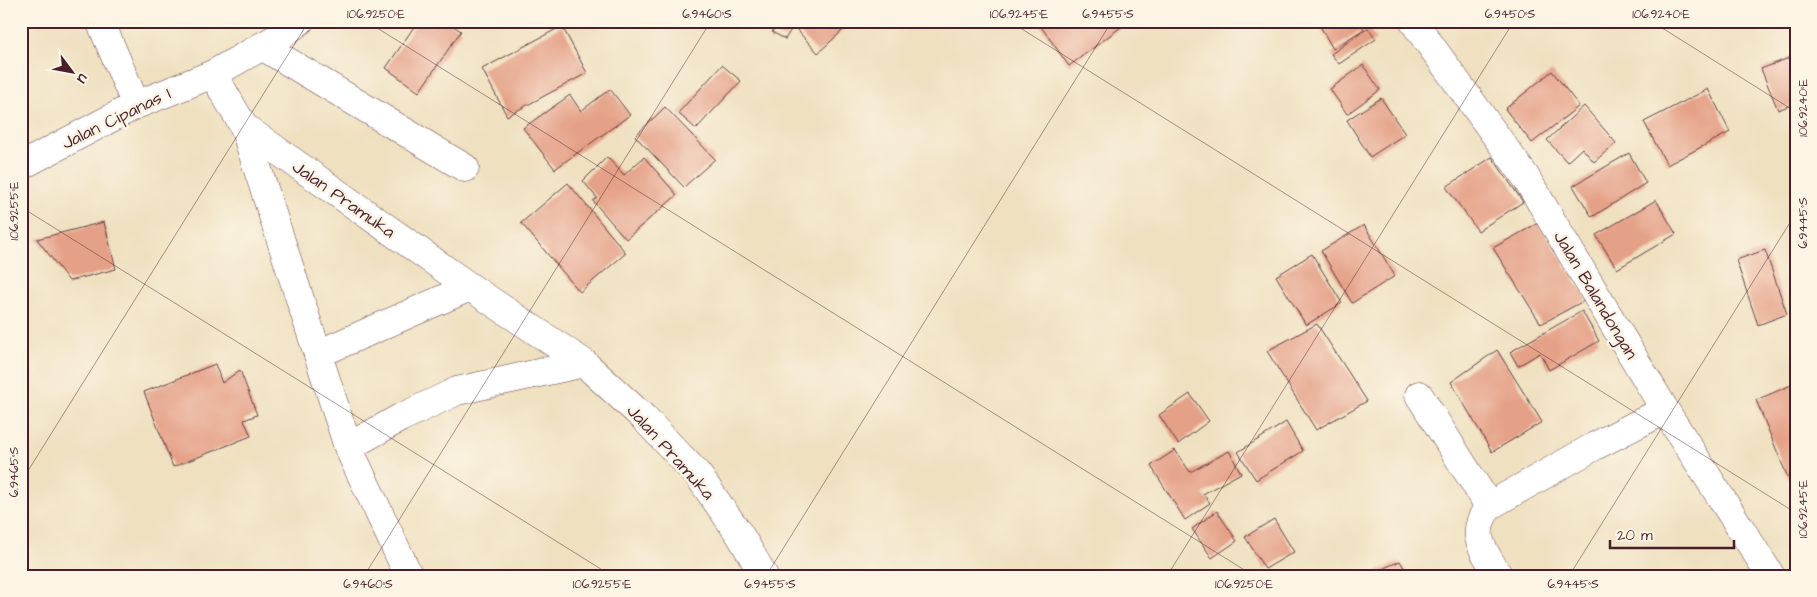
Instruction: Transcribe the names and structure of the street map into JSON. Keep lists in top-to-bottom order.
{
  "streets": {
    "street": ["Jalan Cipanas 1", "Jalan Pramuka", "Jalan Balandongan"]
  },
  "crossings": [
    ["Jalan Cipanas 1", "Jalan Pramuka"]
  ],
  "scale_bar": "20 m",
  "north": "bottom right",
  "coordinates": [
    "106.9250°E",
    "6.9460°S",
    "106.9245°E",
    "6.9455°S",
    "6.9450°S",
    "106.9240°E",
    "106.9255°E",
    "6.9445°S",
    "6.9465°S"
  ]
}
